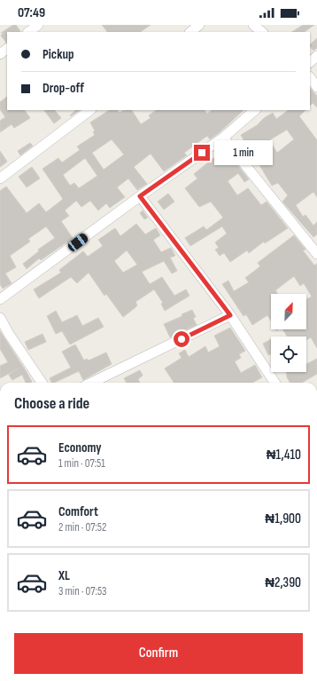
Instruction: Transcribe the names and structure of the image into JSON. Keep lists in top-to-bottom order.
{
  "north": "top right",
  "page": {
    "status": "07:49",
    "banner": ["Pickup", "Drop-off"],
    "bubble": "1 min",
    "heading": "Choose a ride",
    "list": [
      {
        "name": "Economy",
        "note": "1 min · 07:51",
        "value": "₦1,410"
      },
      {
        "name": "Comfort",
        "note": "2 min · 07:52",
        "value": "₦1,900"
      },
      {
        "name": "XL",
        "note": "3 min · 07:53",
        "value": "₦2,390"
      }
    ],
    "buttons": "Confirm"
  }
}
